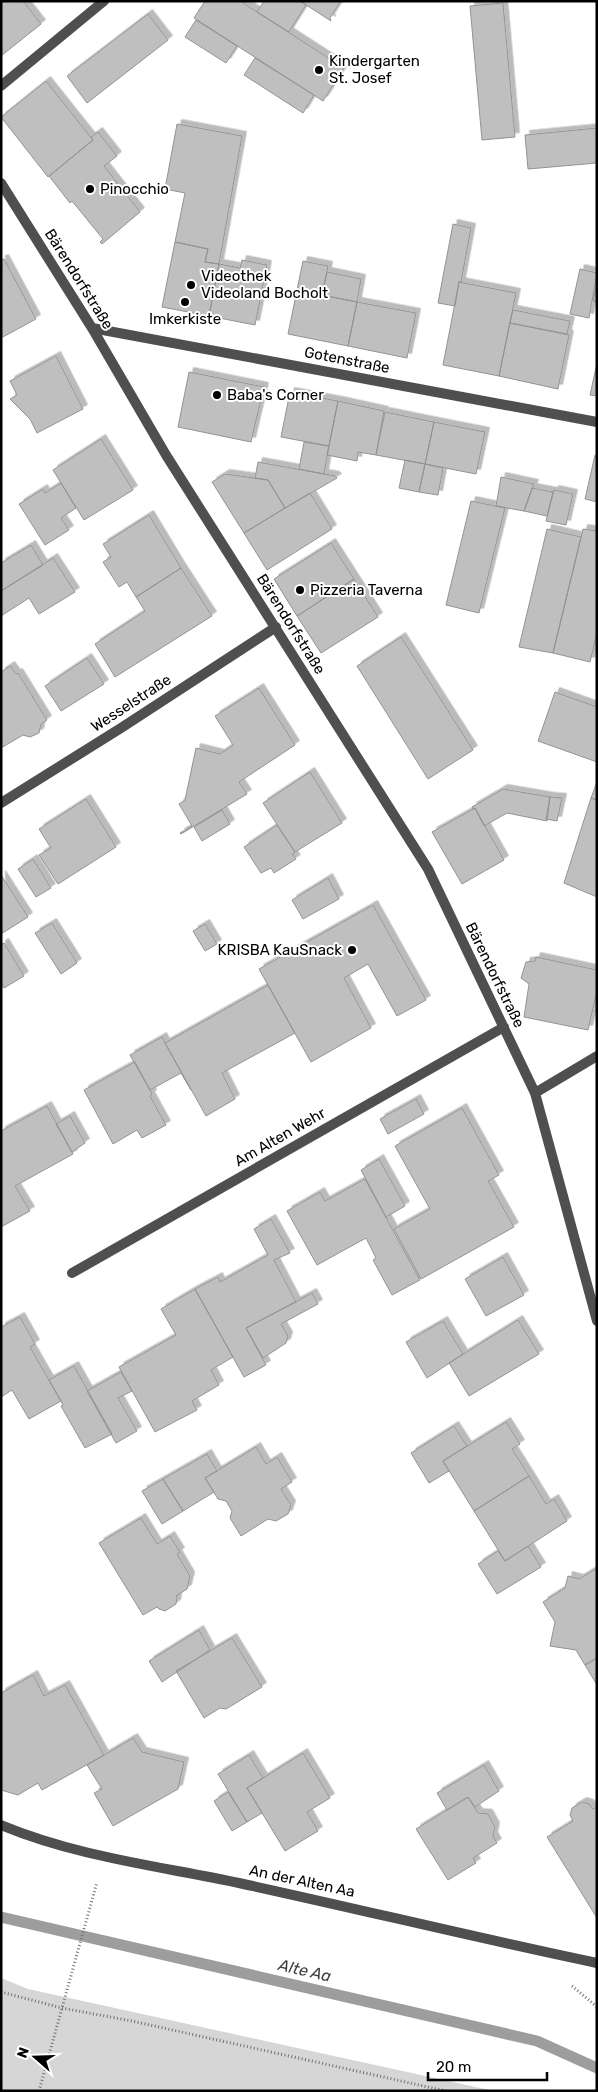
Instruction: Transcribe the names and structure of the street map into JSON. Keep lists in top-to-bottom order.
{
  "streets": {
    "street": [
      "Bärendorfstraße",
      "Gotenstraße",
      "Wesselstraße",
      "Am Alten Wehr",
      "An der Alten Aa"
    ]
  },
  "crossings": [
    ["Bärendorfstraße", "Gotenstraße"],
    ["Bärendorfstraße", "Wesselstraße"],
    ["Bärendorfstraße", "Am Alten Wehr"]
  ],
  "water": ["Alte Aa"],
  "places": [
    "Kindergarten St. Josef",
    "Pinocchio",
    "Videothek Videoland Bocholt",
    "Imkerkiste",
    "Baba's Corner",
    "Pizzeria Taverna",
    "KRISBA KauSnack"
  ],
  "scale_bar": "20 m",
  "north": "left"
}
